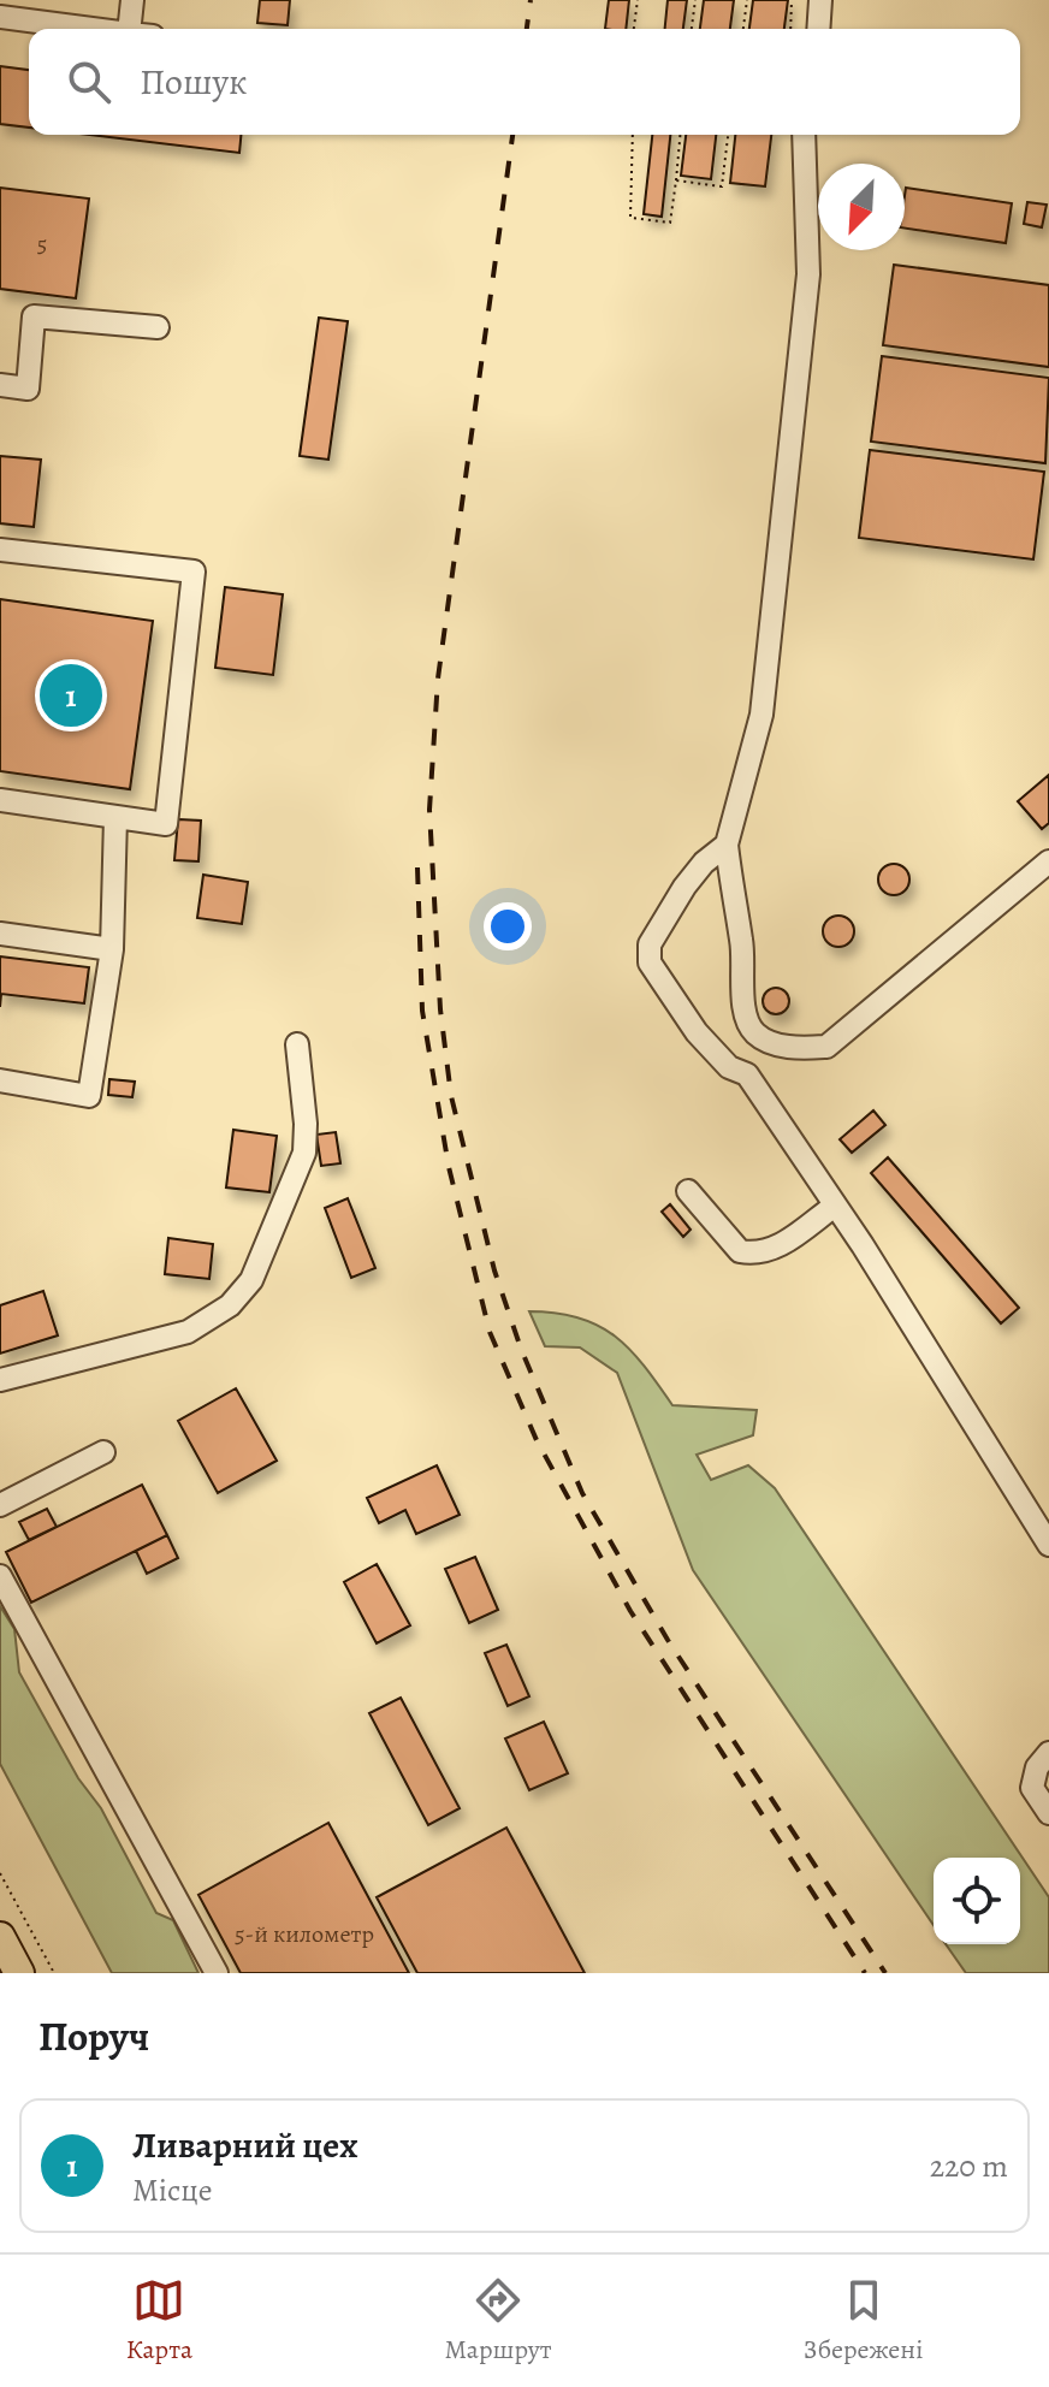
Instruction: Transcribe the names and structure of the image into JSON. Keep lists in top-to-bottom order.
{
  "house_numbers": ["5", "5-й километр"],
  "north": "bottom left",
  "page": {
    "search": "Пошук",
    "pins": "1",
    "heading": "Поруч",
    "list": [
      {
        "mark": "1",
        "name": "Ливарний цех",
        "note": "Місце",
        "value": "220 m"
      }
    ],
    "nav": ["Карта", "Маршрут", "Збережені"]
  }
}
